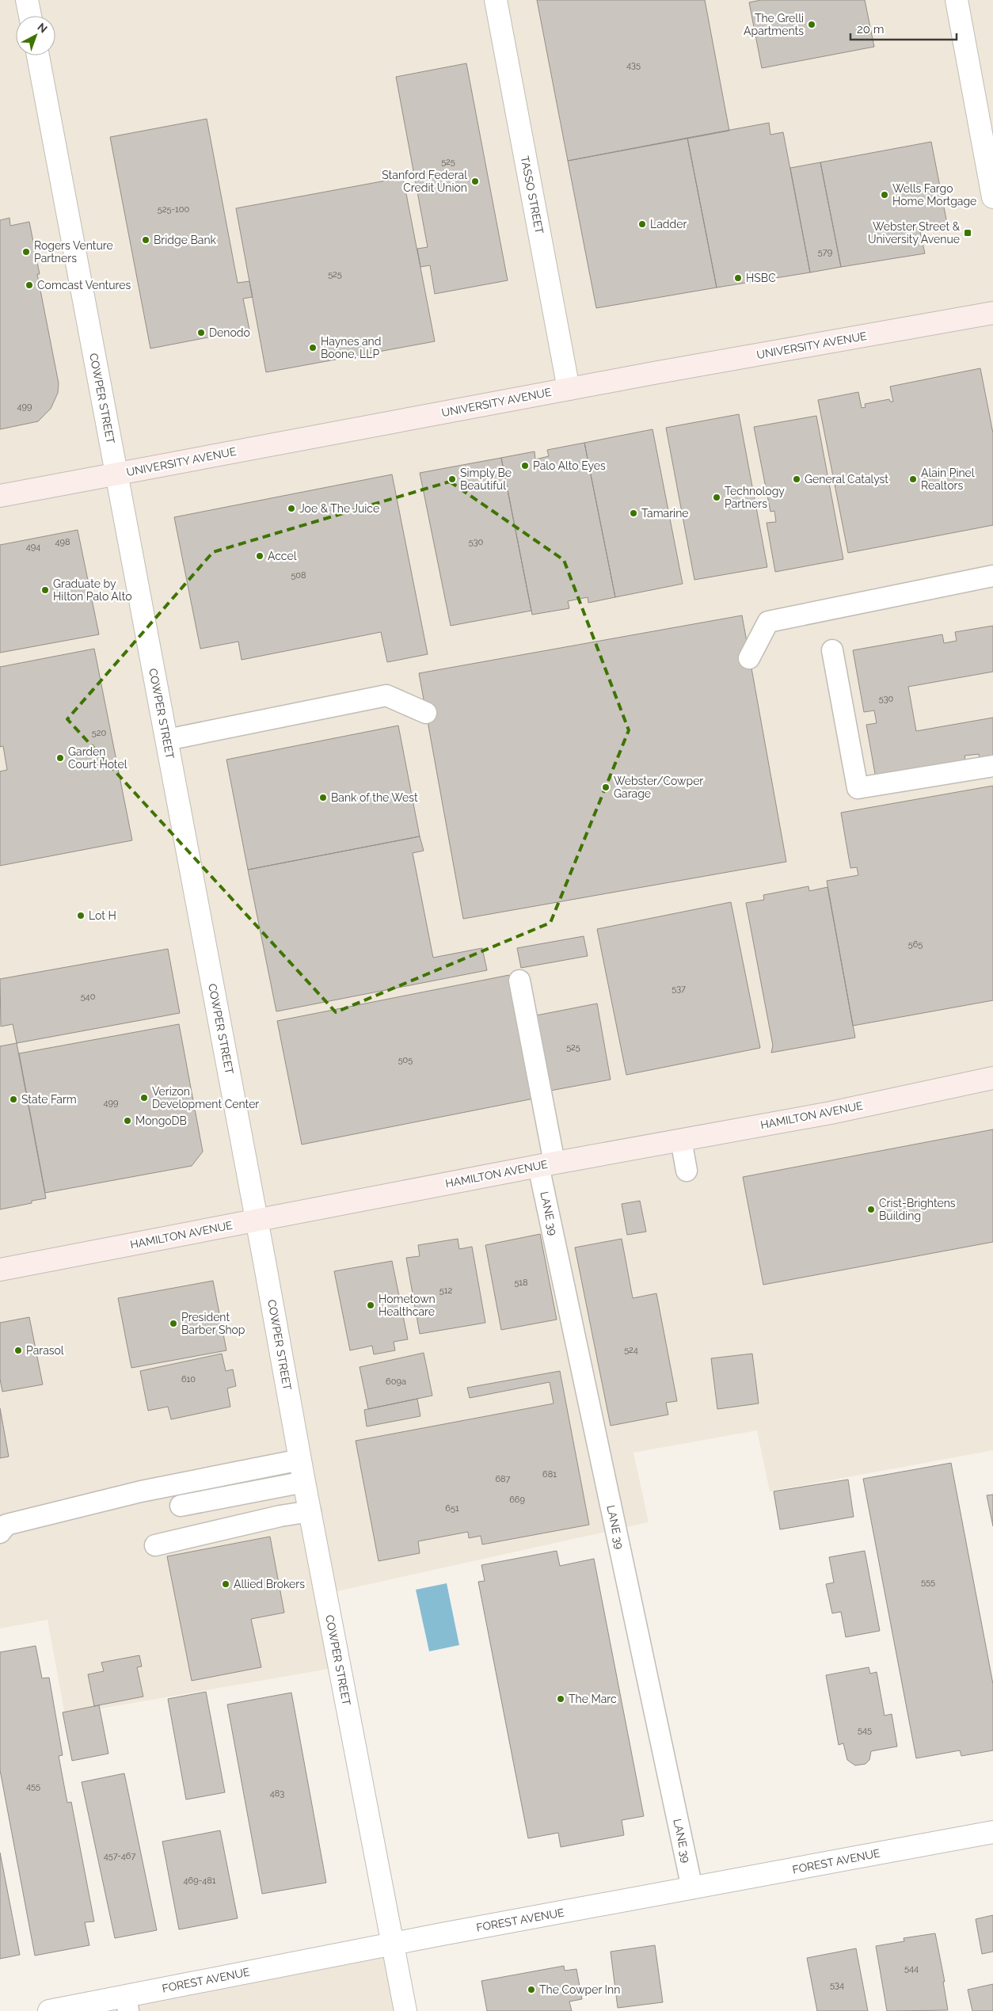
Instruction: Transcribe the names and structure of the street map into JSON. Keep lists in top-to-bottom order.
{
  "streets": {
    "street": [
      "TASSO STREET",
      "UNIVERSITY AVENUE",
      "COWPER STREET",
      "HAMILTON AVENUE",
      "FOREST AVENUE"
    ],
    "lane": ["LANE 39"]
  },
  "crossings": [
    ["TASSO STREET", "UNIVERSITY AVENUE"],
    ["UNIVERSITY AVENUE", "COWPER STREET"],
    ["COWPER STREET", "HAMILTON AVENUE"],
    ["COWPER STREET", "FOREST AVENUE"],
    ["HAMILTON AVENUE", "LANE 39"],
    ["LANE 39", "FOREST AVENUE"]
  ],
  "places": {
    "other": [
      "The Grelli Apartments",
      "Stanford Federal Credit Union",
      "Wells Fargo Home Mortgage",
      "Ladder",
      "Bridge Bank",
      "Rogers Venture Partners",
      "HSBC",
      "Comcast Ventures",
      "Denodo",
      "Haynes and Boone, LLP",
      "Palo Alto Eyes",
      "Simply Be Beautiful",
      "General Catalyst",
      "Alain Pinel Realtors",
      "Technology Partners",
      "Joe & The Juice",
      "Tamarine",
      "Accel",
      "Graduate by Hilton Palo Alto",
      "Garden Court Hotel",
      "Webster/Cowper Garage",
      "Bank of the West",
      "Lot H",
      "Verizon Development Center",
      "State Farm",
      "MongoDB",
      "Crist-Brightens Building",
      "Hometown Healthcare",
      "President Barber Shop",
      "Parasol",
      "Allied Brokers",
      "The Marc",
      "The Cowper Inn"
    ],
    "transit": ["Webster Street & University Avenue"]
  },
  "house_numbers": [
    "435",
    "525",
    "525-100",
    "579",
    "525",
    "499",
    "498",
    "530",
    "494",
    "508",
    "530",
    "520",
    "565",
    "537",
    "540",
    "525",
    "505",
    "499",
    "518",
    "512",
    "524",
    "610",
    "609a",
    "681",
    "687",
    "669",
    "651",
    "555",
    "545",
    "455",
    "483",
    "457-467",
    "469-481",
    "544",
    "534"
  ],
  "scale_bar": "20 m",
  "north": "top right"
}
